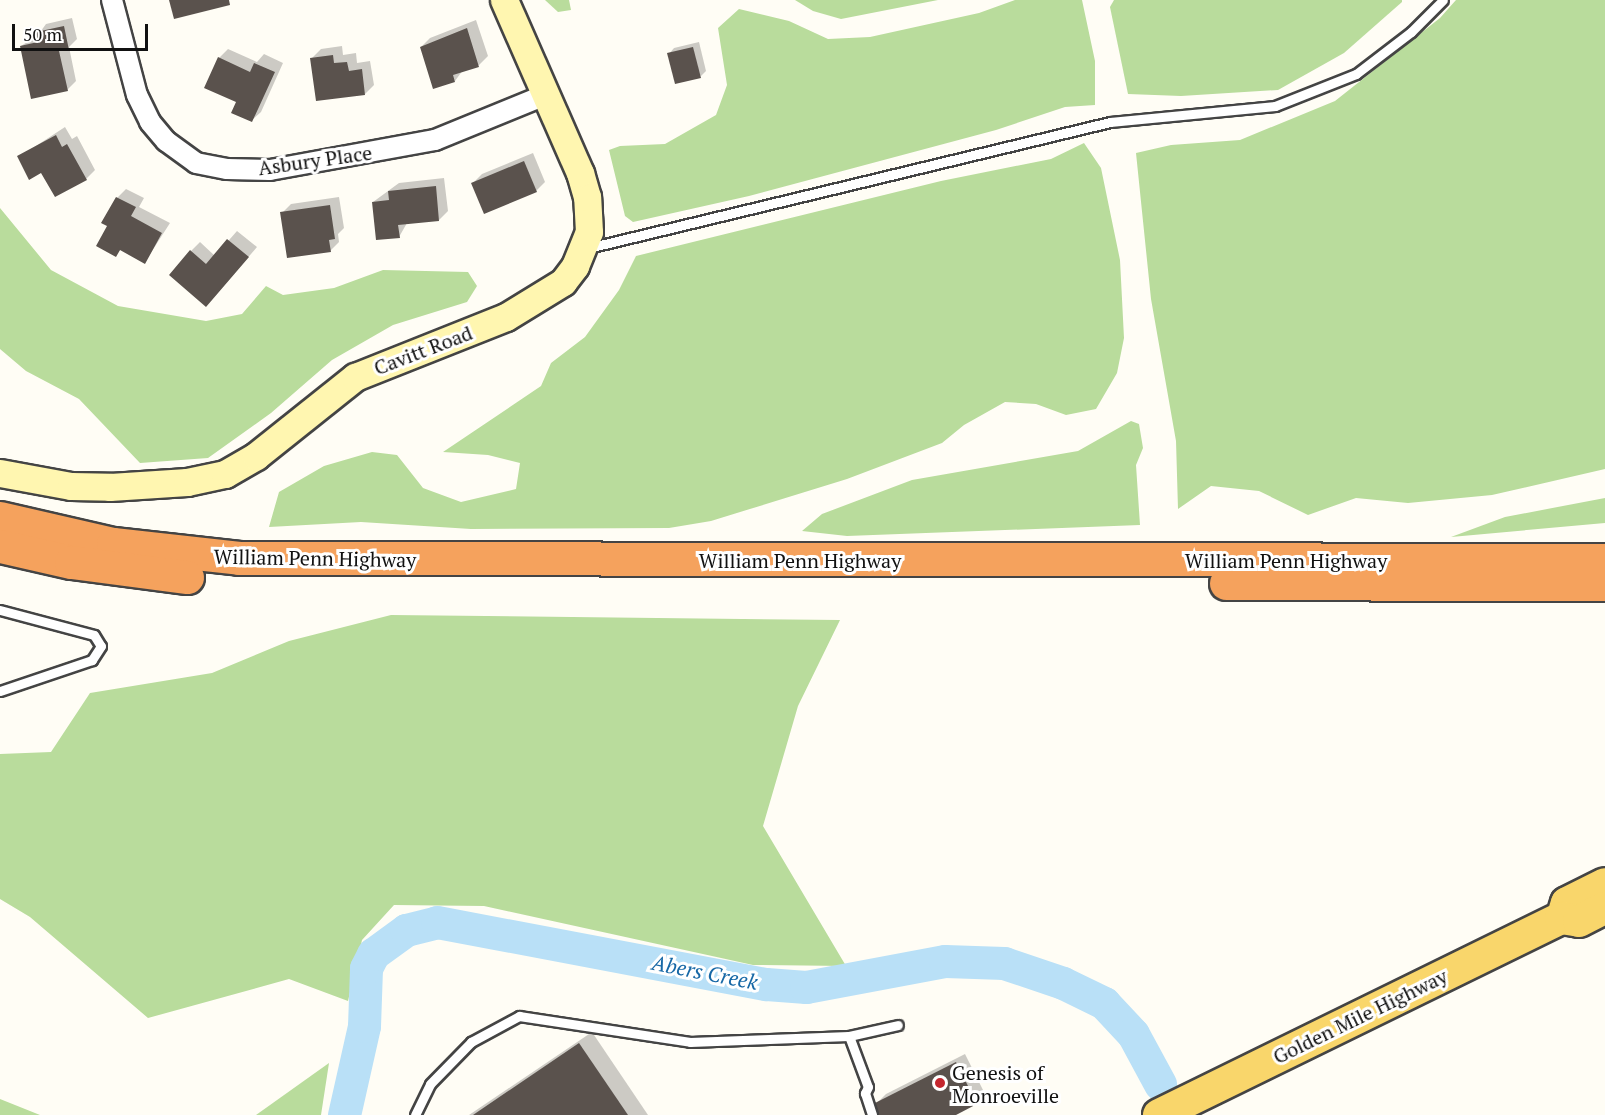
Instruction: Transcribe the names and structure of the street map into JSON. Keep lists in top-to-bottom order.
{
  "streets": {
    "highway": ["William Penn Highway"],
    "main road": ["Golden Mile Highway"],
    "street": ["Asbury Place", "Cavitt Road"]
  },
  "crossings": [
    ["Asbury Place", "Cavitt Road"]
  ],
  "water": ["Abers Creek"],
  "places": ["Genesis of Monroeville"],
  "scale_bar": "50 m"
}
